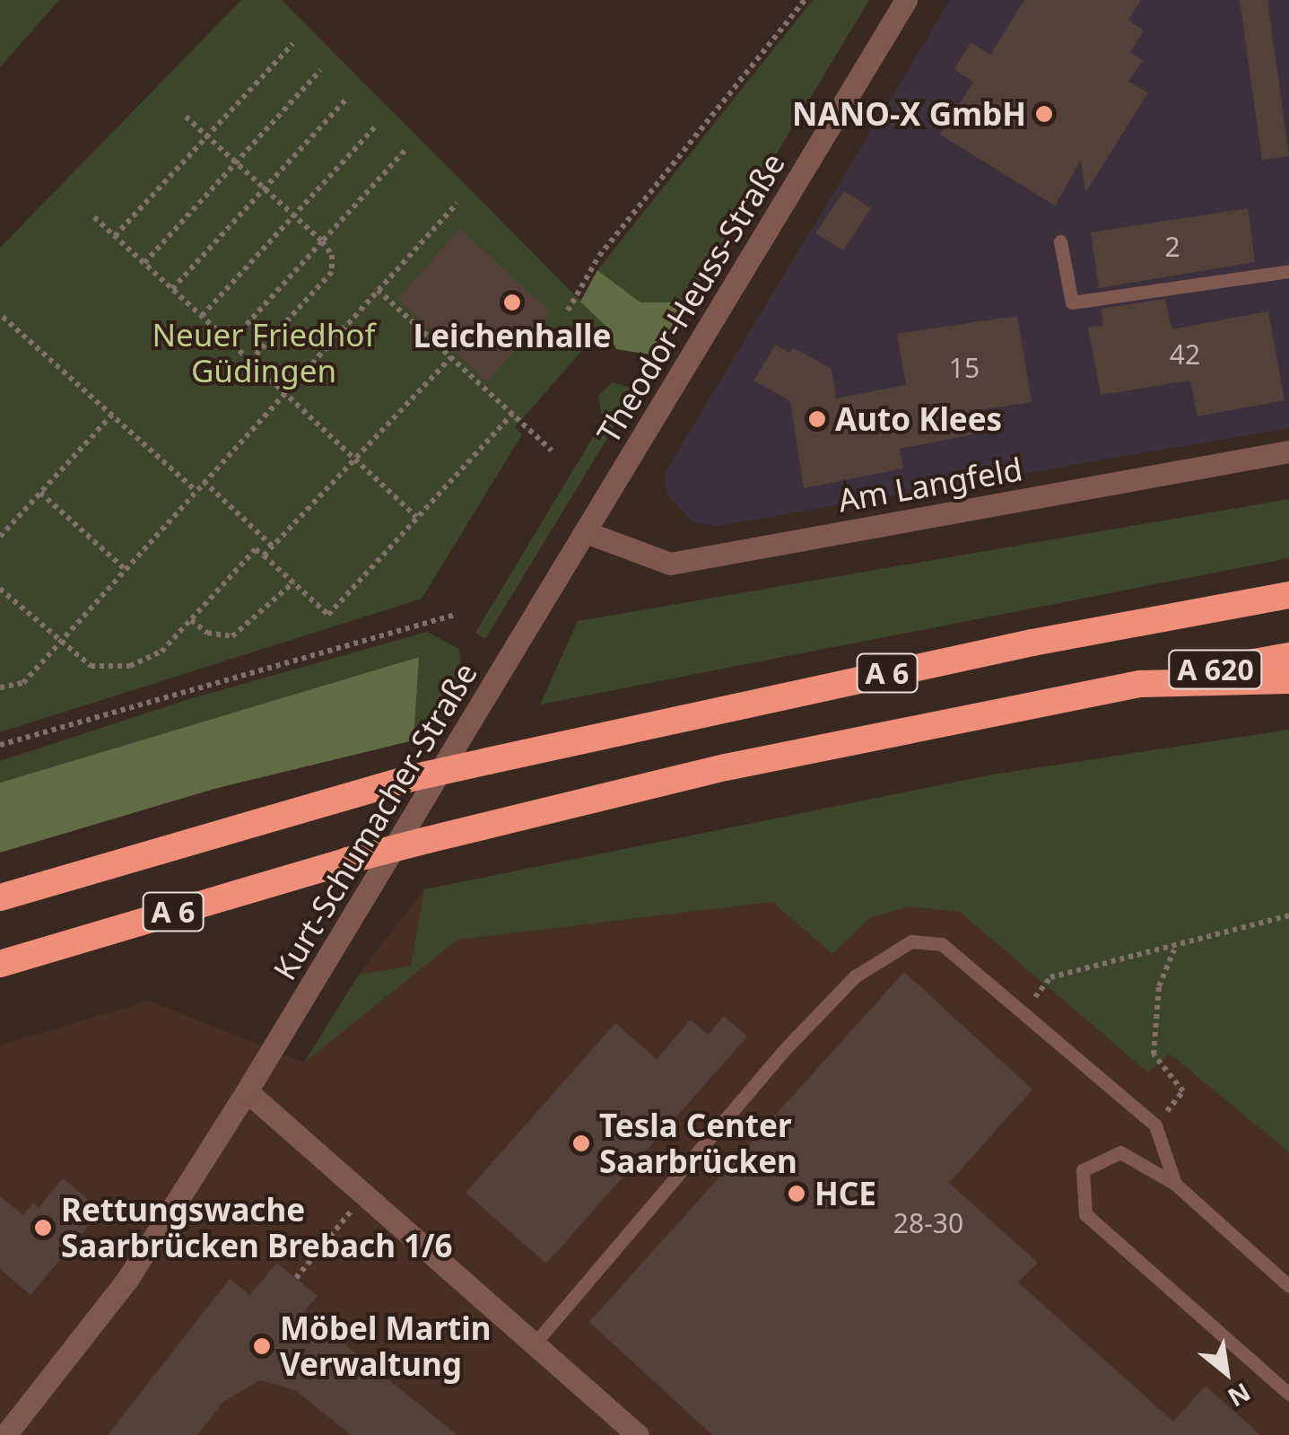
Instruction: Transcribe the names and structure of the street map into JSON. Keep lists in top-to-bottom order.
{
  "streets": {
    "highway": ["A 620", "A 6"],
    "street": ["Theodor-Heuss-Straße", "Am Langfeld", "Kurt-Schumacher-Straße"]
  },
  "crossings": [
    ["Theodor-Heuss-Straße", "Am Langfeld"],
    ["Theodor-Heuss-Straße", "Kurt-Schumacher-Straße"],
    ["A 620", "A 6"]
  ],
  "parks": ["Neuer Friedhof Güdingen"],
  "places": [
    "NANO-X GmbH",
    "Leichenhalle",
    "Auto Klees",
    "Tesla Center Saarbrücken",
    "HCE",
    "Rettungswache Saarbrücken Brebach 1/6",
    "Möbel Martin Verwaltung"
  ],
  "house_numbers": [
    "2",
    "42",
    "15",
    "28-30"
  ],
  "north": "bottom right"
}
